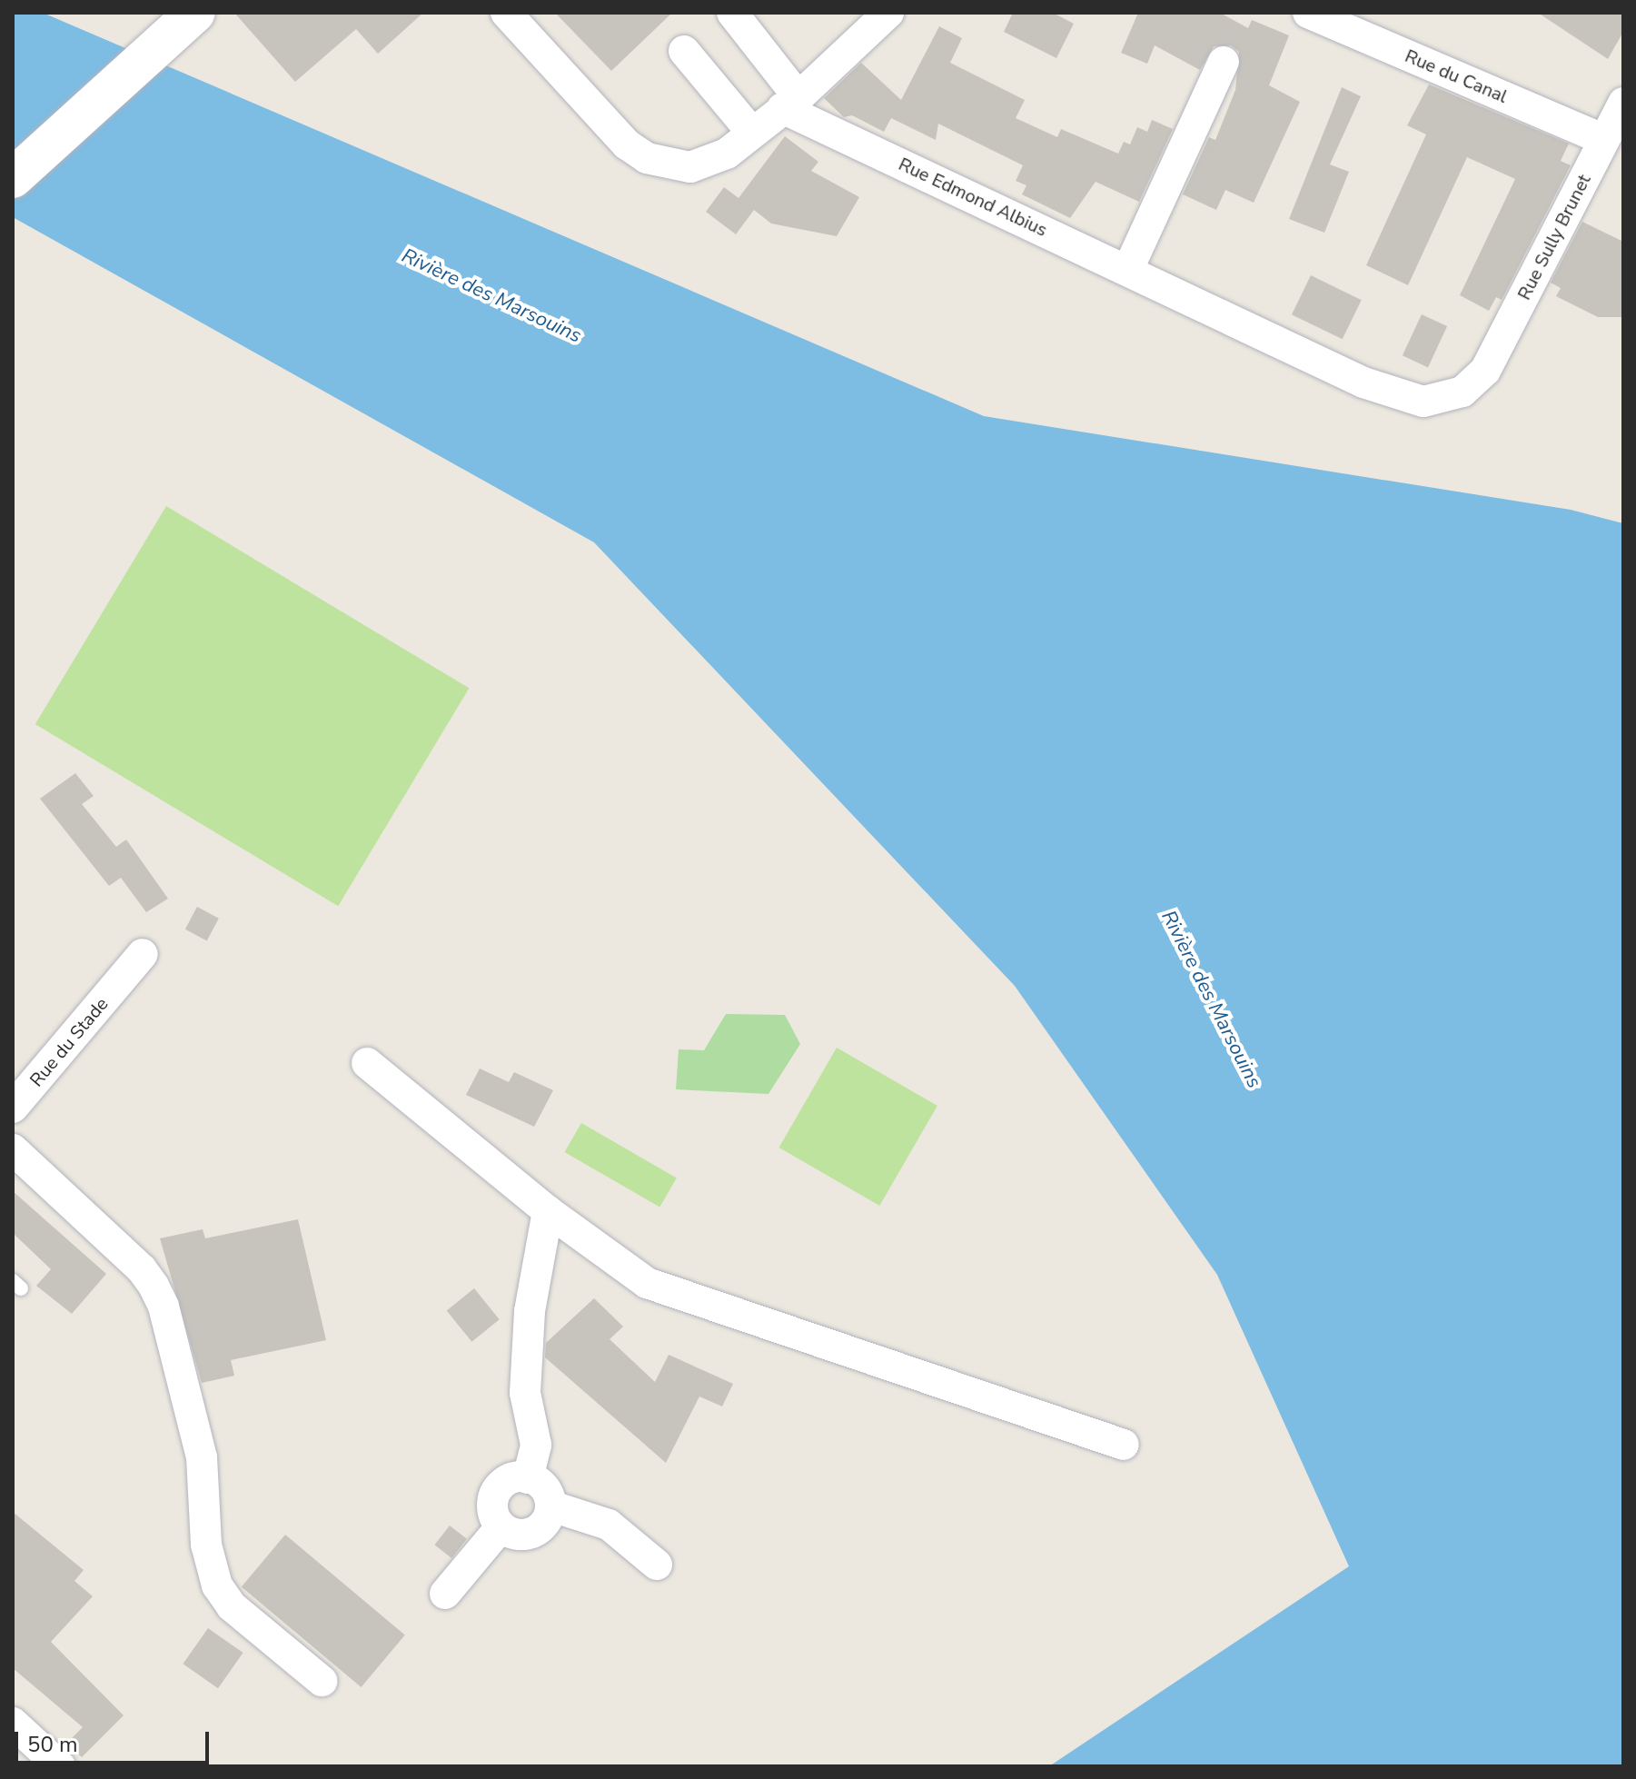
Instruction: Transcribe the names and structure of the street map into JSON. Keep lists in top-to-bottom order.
{
  "streets": {
    "street": [
      "Rue du Canal",
      "Rue Edmond Albius",
      "Rue Sully Brunet",
      "Rue du Stade"
    ]
  },
  "crossings": [
    ["Rue du Canal", "Rue Sully Brunet"],
    ["Rue Edmond Albius", "Rue Sully Brunet"]
  ],
  "water": ["Rivière des Marsouins"],
  "scale_bar": "50 m"
}
